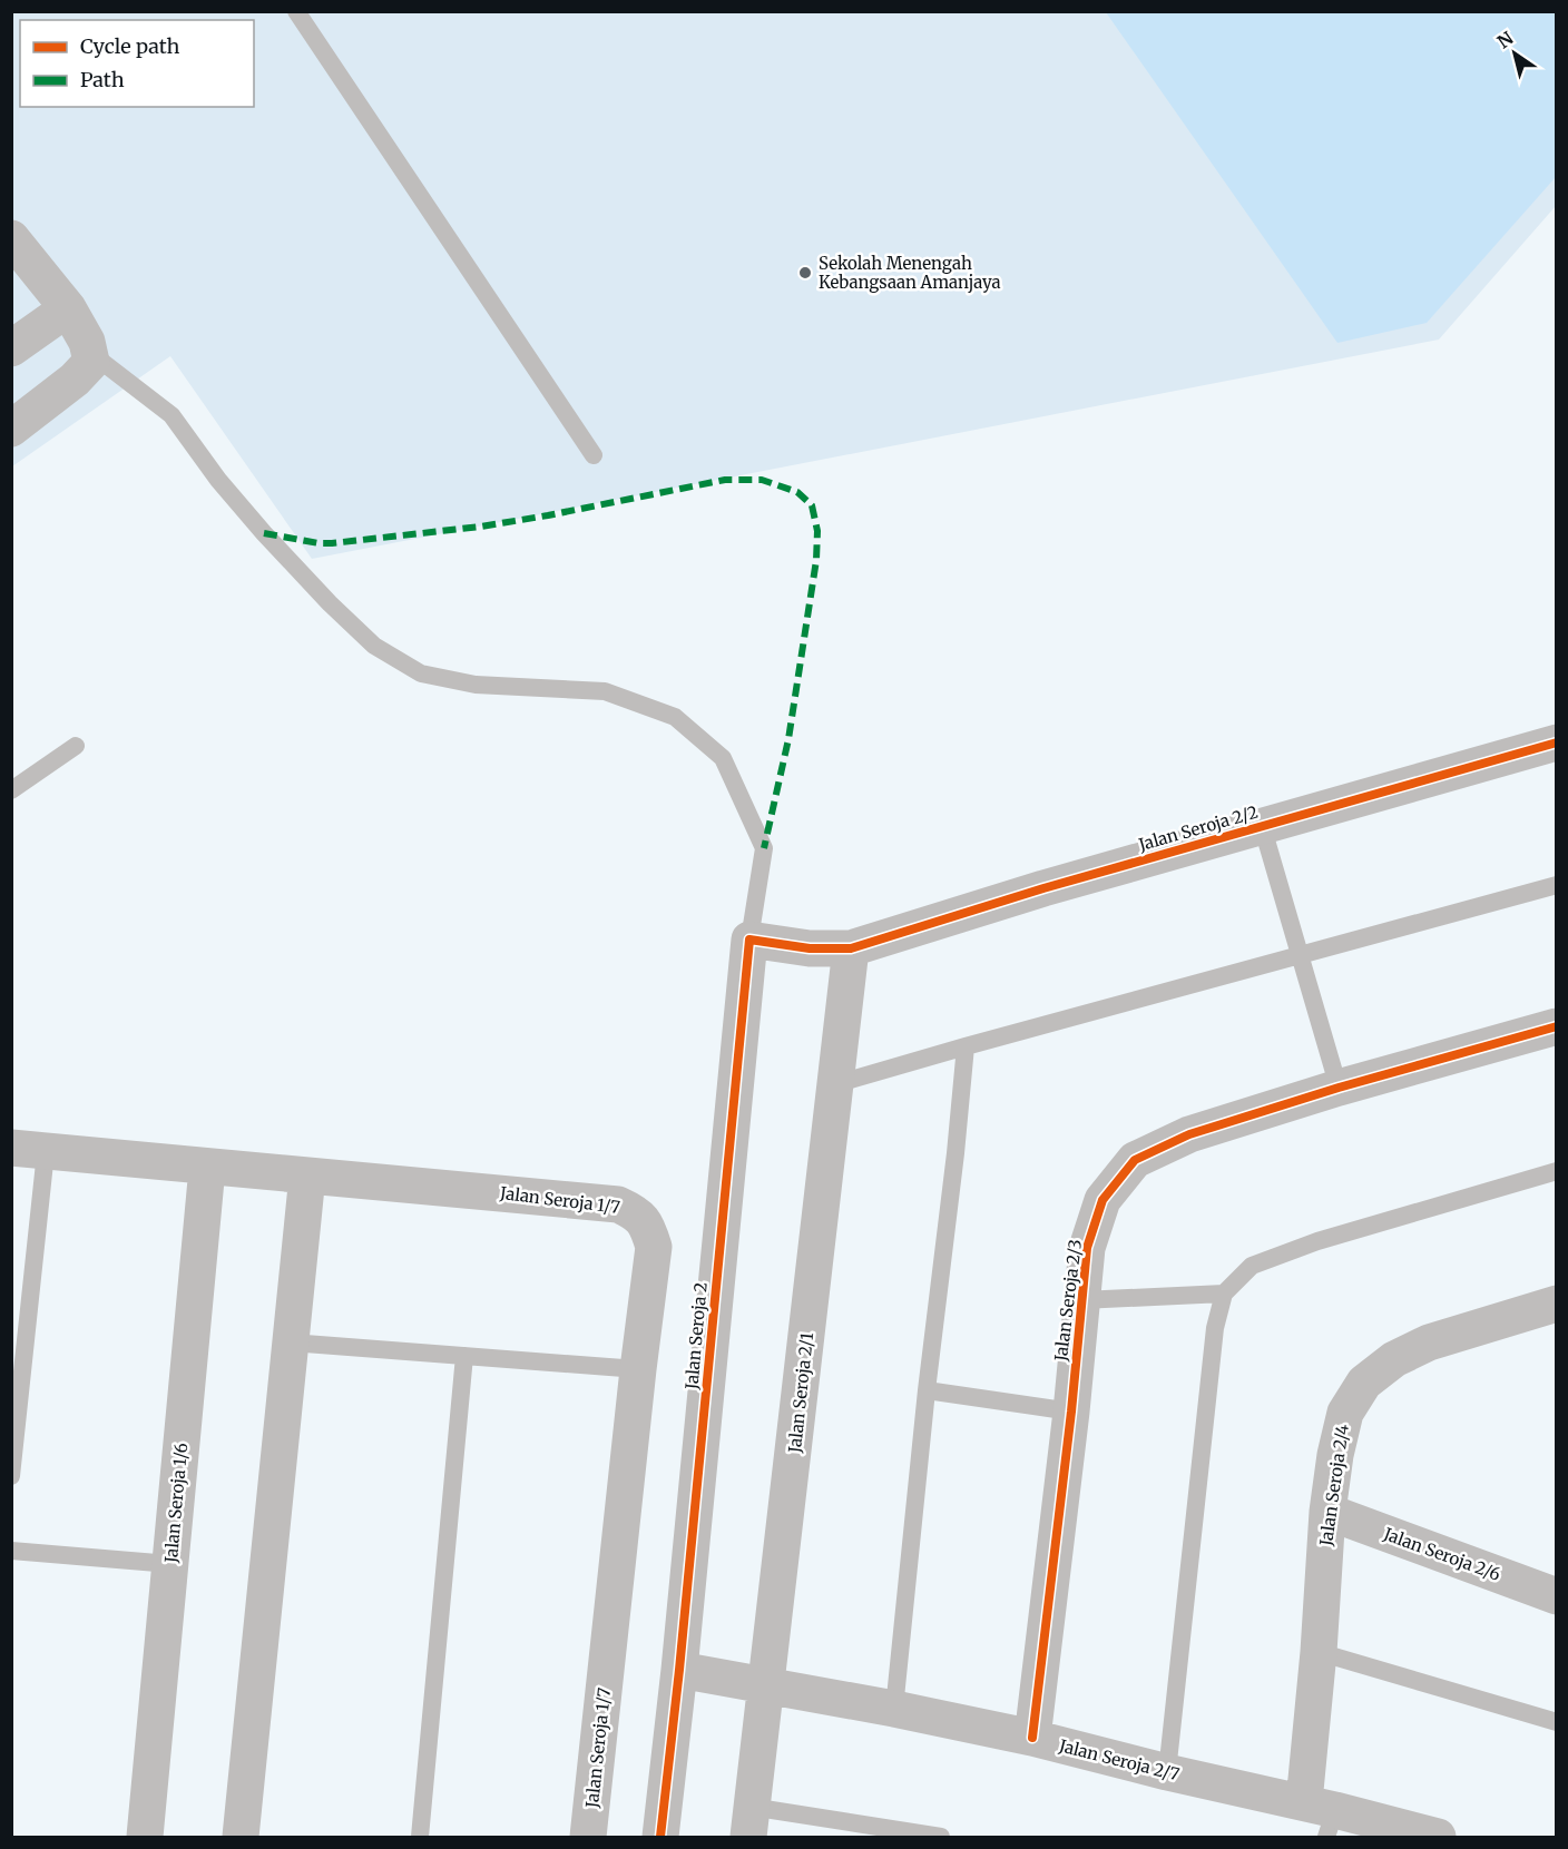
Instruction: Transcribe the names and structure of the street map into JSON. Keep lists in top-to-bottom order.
{
  "streets": {
    "street": [
      "Jalan Seroja 2/2",
      "Jalan Seroja 1/7",
      "Jalan Seroja 2/3",
      "Jalan Seroja 2",
      "Jalan Seroja 2/1",
      "Jalan Seroja 2/4",
      "Jalan Seroja 1/6",
      "Jalan Seroja 2/6",
      "Jalan Seroja 2/7"
    ]
  },
  "crossings": [
    ["Jalan Seroja 2/2", "Jalan Seroja 2/1"],
    ["Jalan Seroja 1/7", "Jalan Seroja 1/6"],
    ["Jalan Seroja 2/3", "Jalan Seroja 2/7"],
    ["Jalan Seroja 2", "Jalan Seroja 2/7"],
    ["Jalan Seroja 2/1", "Jalan Seroja 2/7"],
    ["Jalan Seroja 2/4", "Jalan Seroja 2/6"],
    ["Jalan Seroja 2/4", "Jalan Seroja 2/7"]
  ],
  "places": ["Sekolah Menengah Kebangsaan Amanjaya"],
  "legend": ["Cycle path", "Path"],
  "north": "top left"
}
